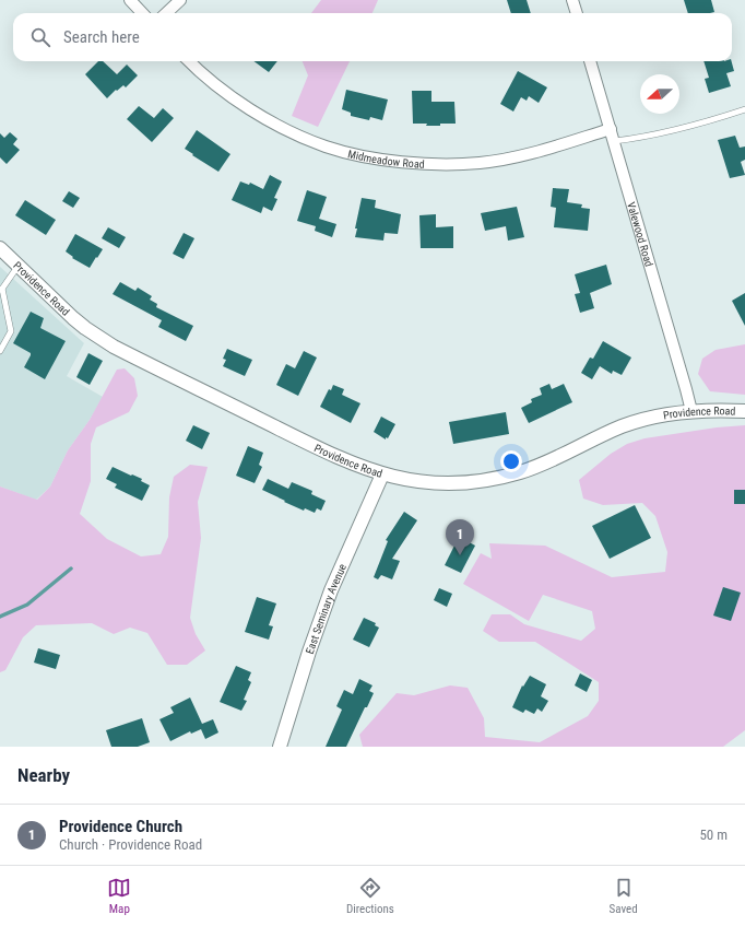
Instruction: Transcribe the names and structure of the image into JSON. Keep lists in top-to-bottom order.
{
  "streets": {
    "street": [
      "Midmeadow Road",
      "Valewood Road",
      "Providence Road",
      "East Seminary Avenue"
    ]
  },
  "crossings": [
    ["Midmeadow Road", "Valewood Road"],
    ["Valewood Road", "Providence Road"],
    ["Providence Road", "East Seminary Avenue"]
  ],
  "north": "left",
  "page": {
    "search": "Search here",
    "pins": "1",
    "heading": "Nearby",
    "list": [
      {
        "mark": "1",
        "name": "Providence Church",
        "note": "Church · Providence Road",
        "value": "50 m"
      }
    ],
    "nav": ["Map", "Directions", "Saved"]
  }
}
